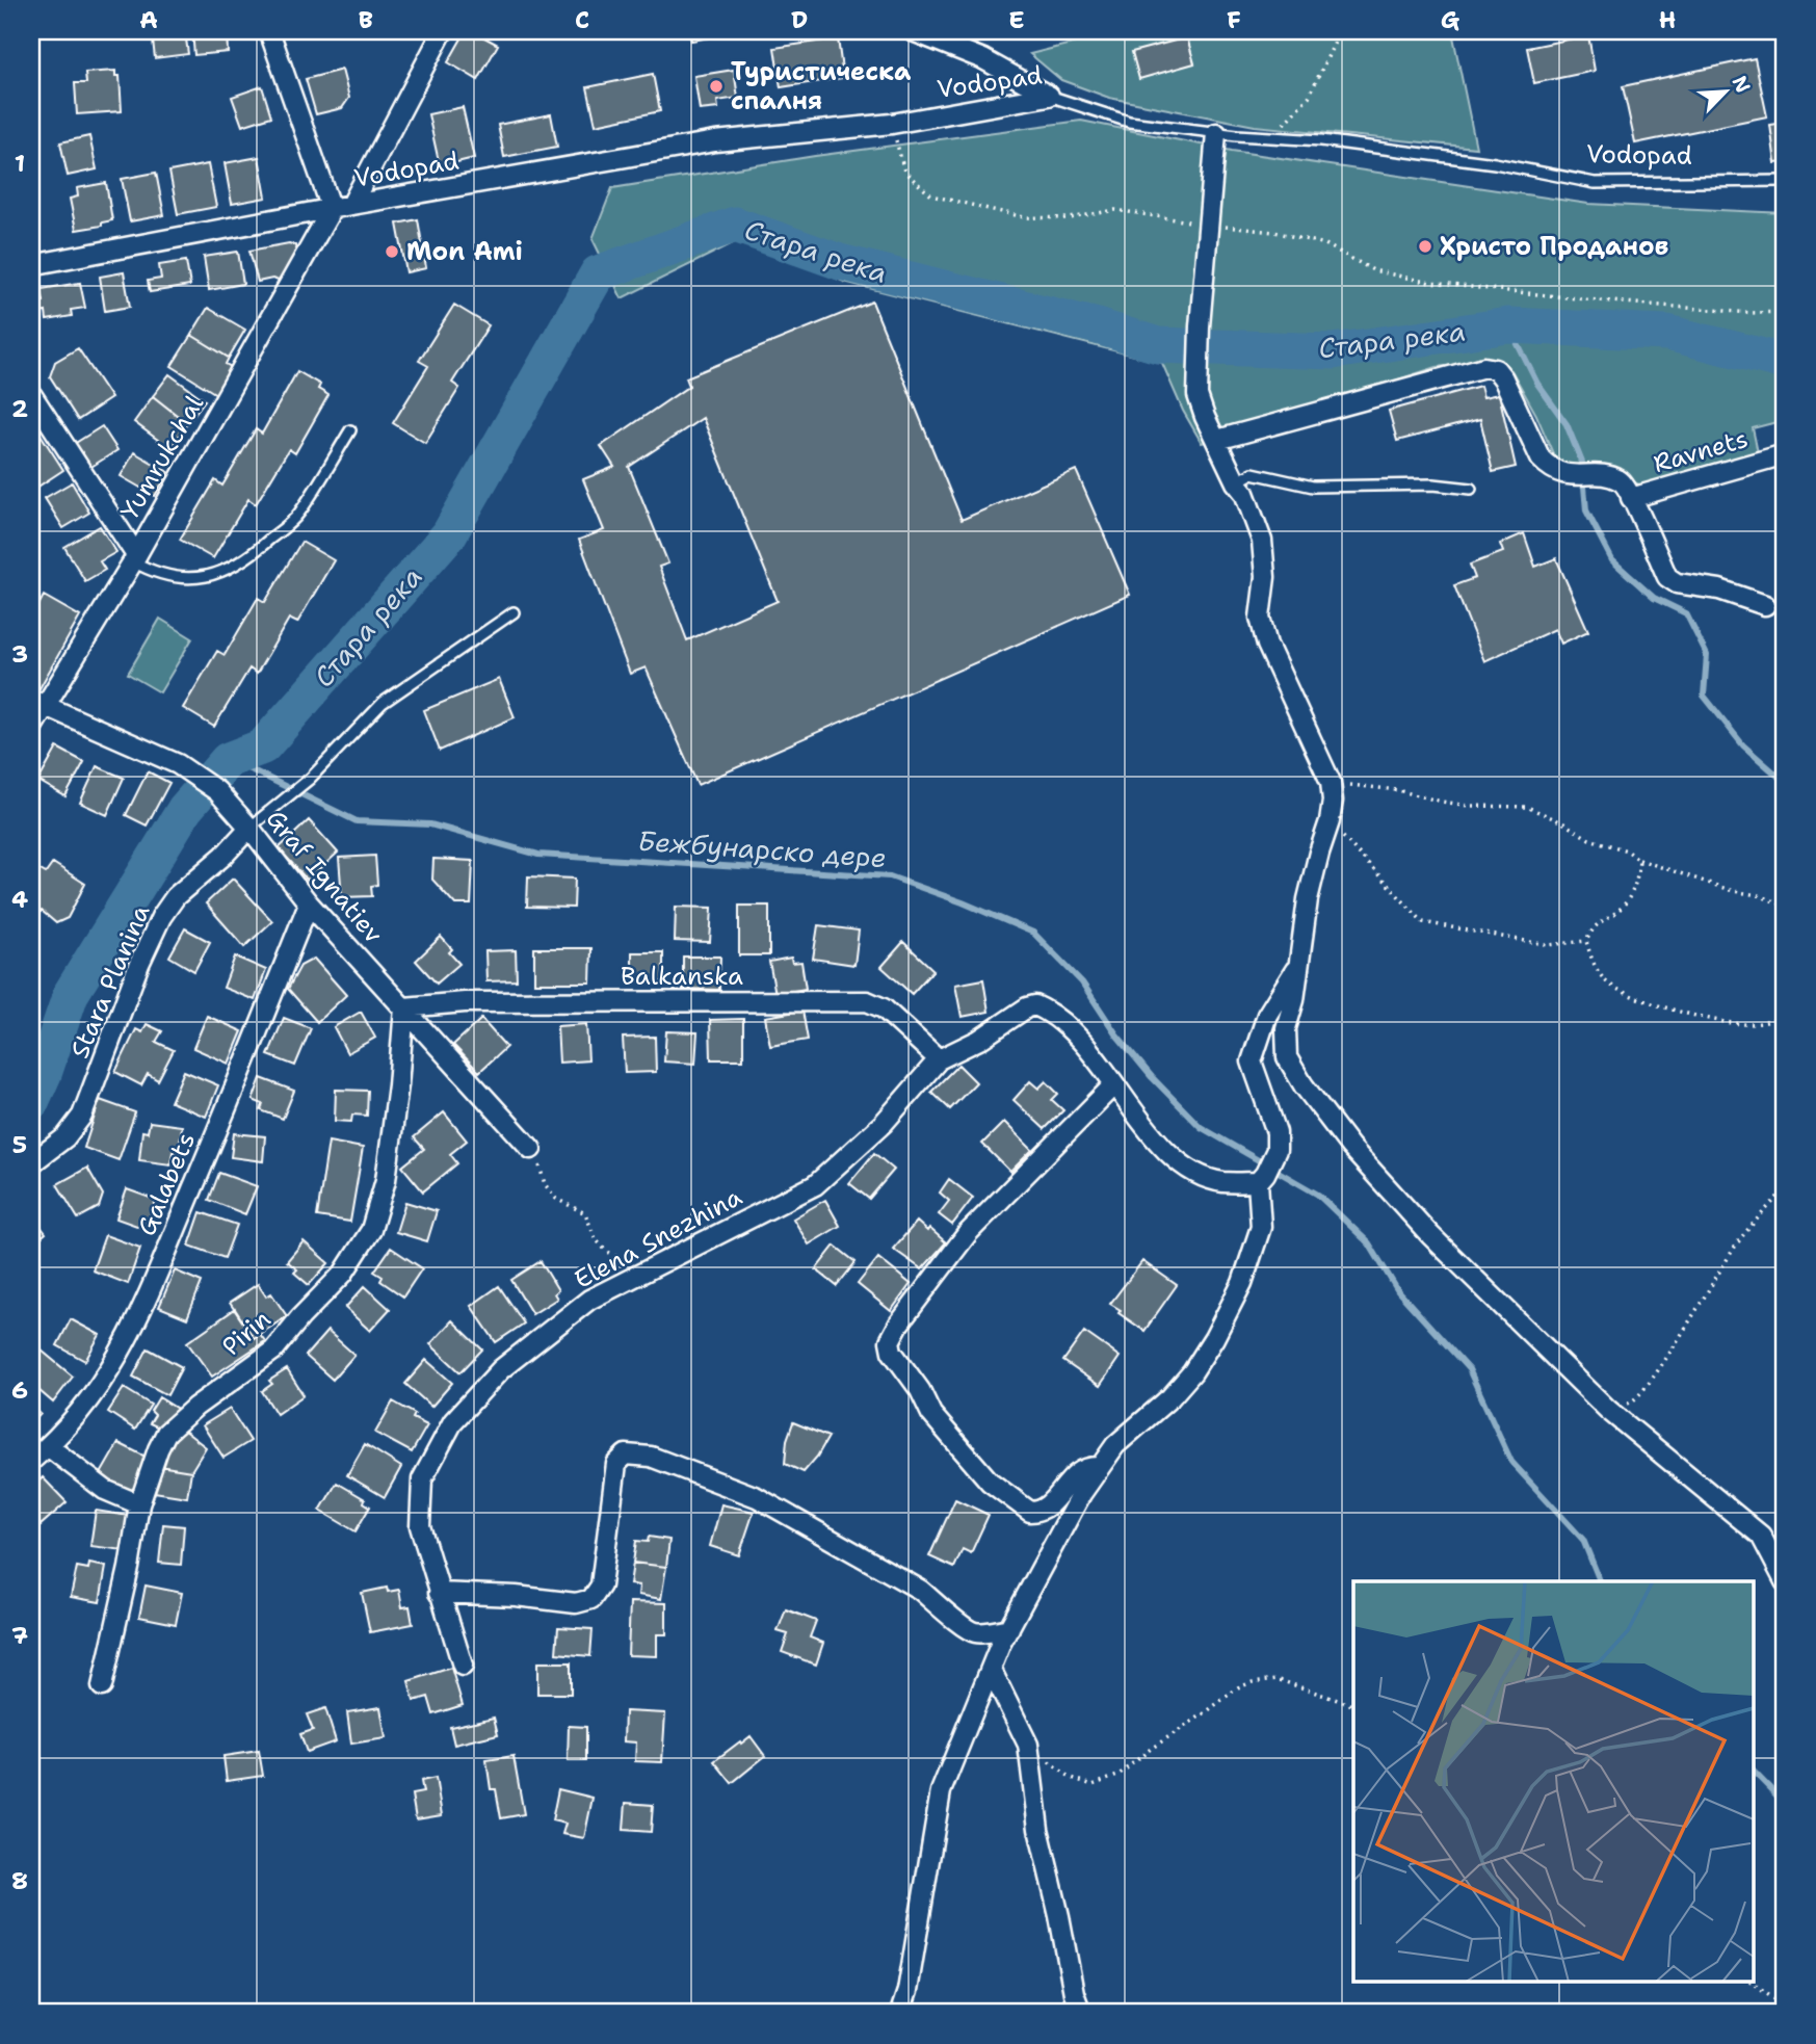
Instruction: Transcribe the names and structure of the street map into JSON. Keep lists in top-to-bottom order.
{
  "streets": {
    "street": [
      "Vodopad",
      "Ravnets",
      "Yumrukchal",
      "Graf Ignatiev",
      "Balkanska",
      "Stara Planina",
      "Galabets",
      "Elena Snezhina",
      "Pirin"
    ]
  },
  "crossings": [
    ["Vodopad", "Yumrukchal"],
    ["Yumrukchal", "Graf Ignatiev"],
    ["Graf Ignatiev", "Balkanska"],
    ["Graf Ignatiev", "Stara Planina"],
    ["Graf Ignatiev", "Galabets"],
    ["Graf Ignatiev", "Pirin"],
    ["Balkanska", "Elena Snezhina"],
    ["Balkanska", "Pirin"]
  ],
  "water": ["Стара река", "Бежбунарско дере"],
  "places": ["Туристическа спалня", "Христо Проданов", "Mon Ami"],
  "north": "top right",
  "grid": {
    "columns": [
      "A",
      "B",
      "C",
      "D",
      "E",
      "F",
      "G",
      "H"
    ],
    "rows": [
      "1",
      "2",
      "3",
      "4",
      "5",
      "6",
      "7",
      "8"
    ]
  }
}
